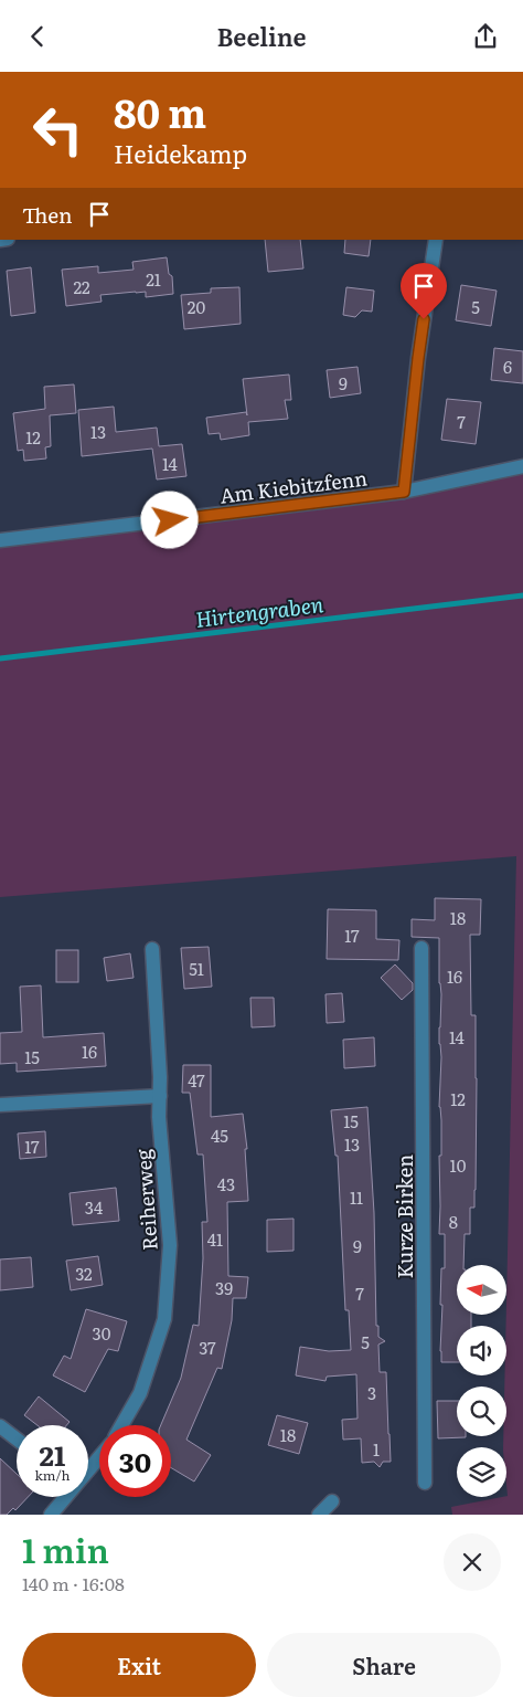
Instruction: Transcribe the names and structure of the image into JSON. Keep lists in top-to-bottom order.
{
  "streets": {
    "street": ["Am Kiebitzfenn", "Reiherweg", "Kurze Birken"]
  },
  "water": ["Hirtengraben"],
  "house_numbers": [
    "21",
    "22",
    "20",
    "5",
    "6",
    "9",
    "7",
    "13",
    "12",
    "14",
    "18",
    "17",
    "51",
    "16",
    "14",
    "16",
    "15",
    "47",
    "12",
    "15",
    "45",
    "13",
    "17",
    "10",
    "43",
    "11",
    "34",
    "8",
    "41",
    "9",
    "32",
    "39",
    "7",
    "30",
    "5",
    "37",
    "3",
    "18",
    "1"
  ],
  "north": "left",
  "page": {
    "header": "Beeline",
    "turn": ["80 m", "Heidekamp"],
    "then": "Then",
    "speed": "21 km/h",
    "limit": "30",
    "heading": ["1 min", "140 m · 16:08"],
    "buttons": ["Exit", "Share"]
  }
}
